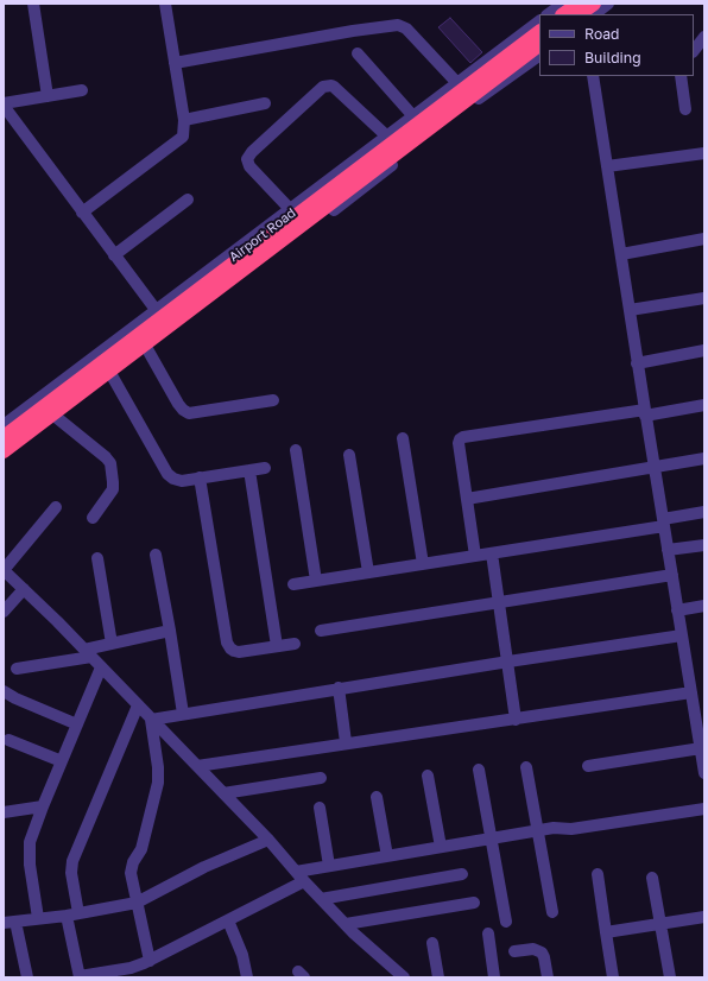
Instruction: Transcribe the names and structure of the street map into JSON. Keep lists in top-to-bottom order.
{
  "streets": {
    "highway": ["Airport Road"]
  },
  "legend": ["Road", "Building"]
}
